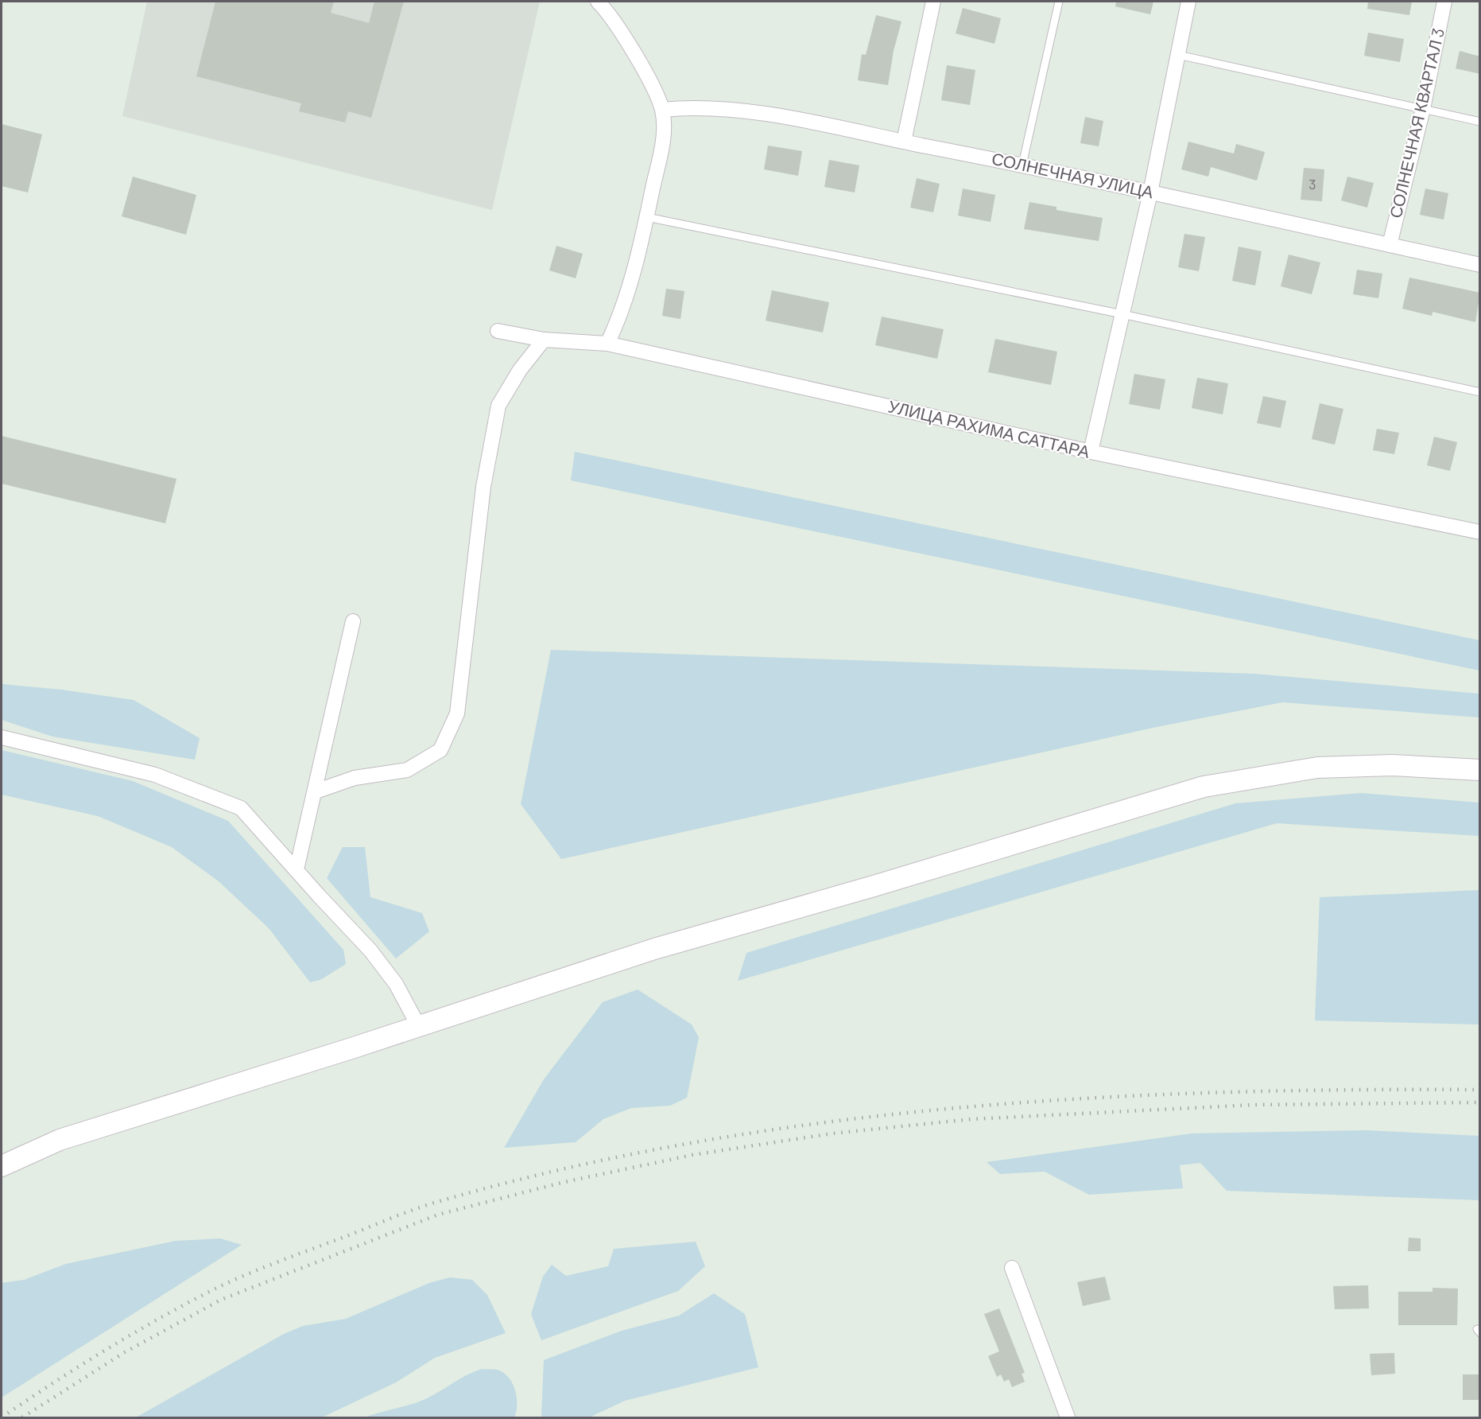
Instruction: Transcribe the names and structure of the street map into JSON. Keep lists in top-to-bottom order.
{
  "streets": {
    "street": ["СОЛНЕЧНАЯ КВАРТАЛ 3", "СОЛНЕЧНАЯ УЛИЦА", "УЛИЦА РАХИМА САТТАРА"]
  },
  "crossings": [
    ["СОЛНЕЧНАЯ КВАРТАЛ 3", "СОЛНЕЧНАЯ УЛИЦА"]
  ],
  "house_numbers": ["3"]
}
